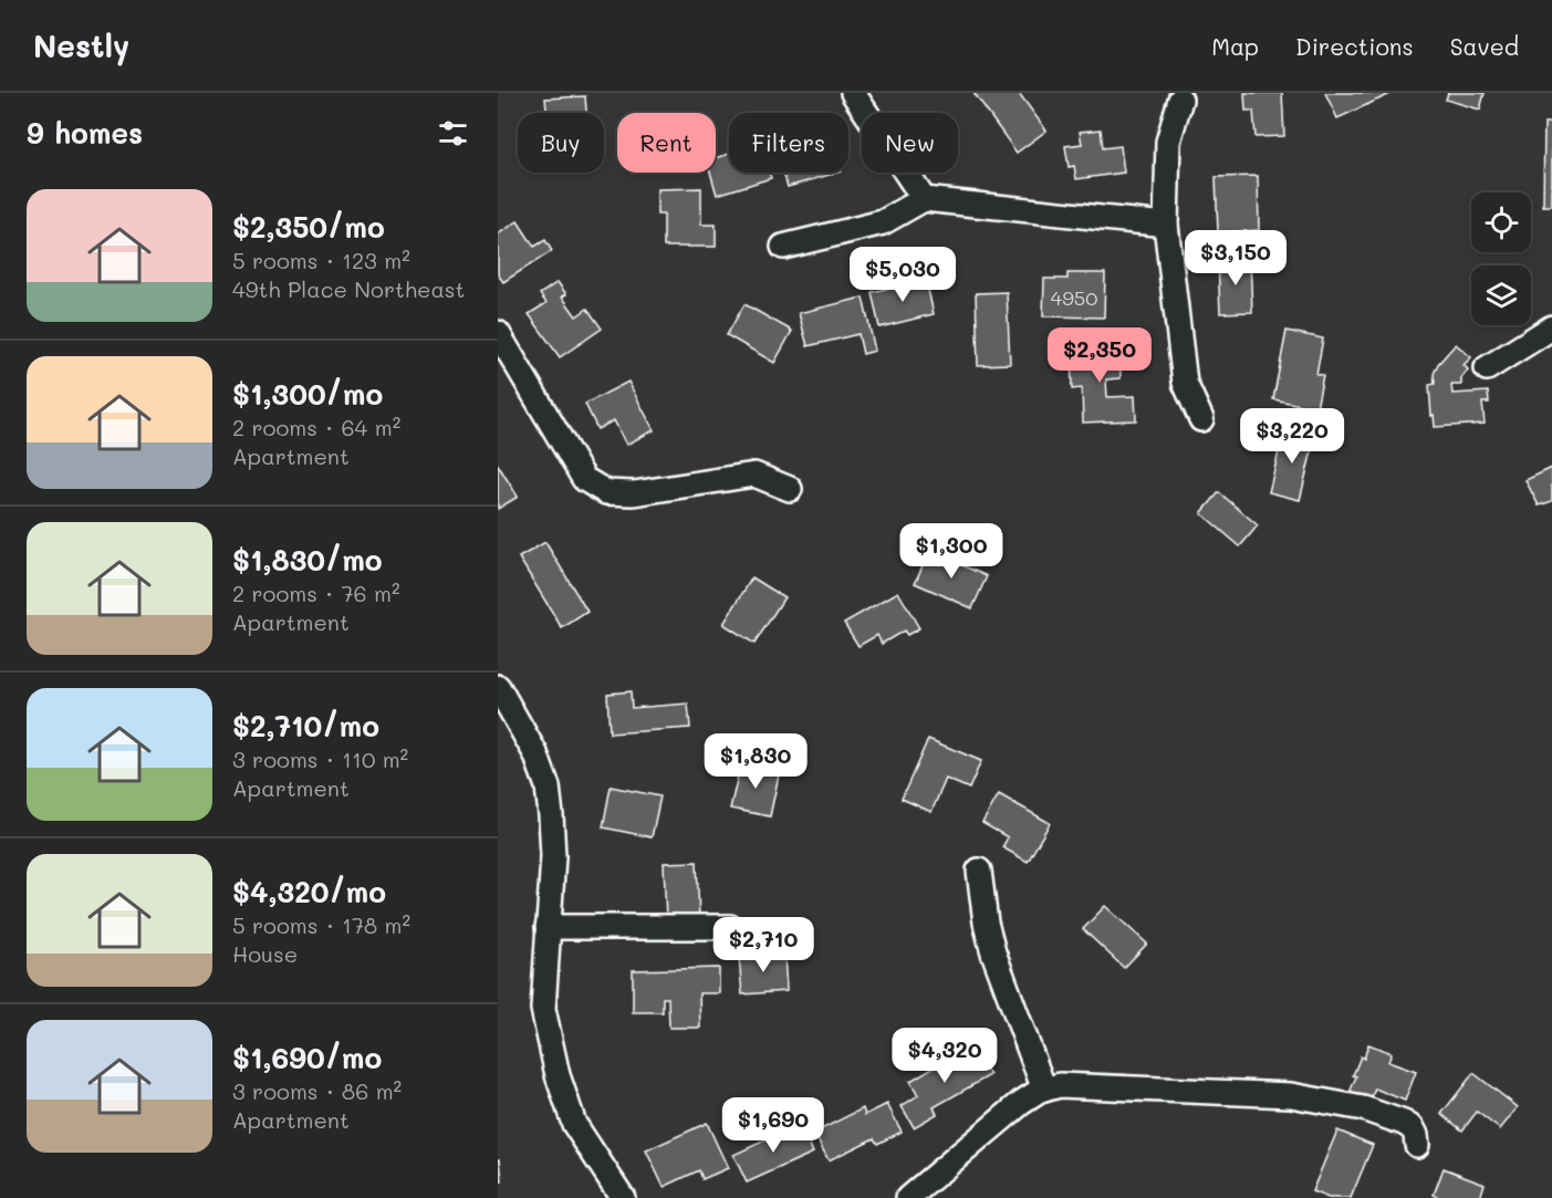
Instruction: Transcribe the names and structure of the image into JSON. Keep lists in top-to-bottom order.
{
  "house_numbers": ["4950"],
  "page": {
    "header": "Nestly",
    "nav": ["Map", "Directions", "Saved"],
    "heading": "9 homes",
    "chip": [
      "Buy",
      "Rent",
      "Filters",
      "New"
    ],
    "list": [
      {
        "name": "$2,350/mo",
        "note": "5 rooms · 123 m² · 49th Place Northeast"
      },
      {
        "name": "$1,300/mo",
        "note": "2 rooms · 64 m² · Apartment"
      },
      {
        "name": "$1,830/mo",
        "note": "2 rooms · 76 m² · Apartment"
      },
      {
        "name": "$2,710/mo",
        "note": "3 rooms · 110 m² · Apartment"
      },
      {
        "name": "$4,320/mo",
        "note": "5 rooms · 178 m² · House"
      },
      {
        "name": "$1,690/mo",
        "note": "3 rooms · 86 m² · Apartment"
      }
    ],
    "price": [
      "$3,150",
      "$5,030",
      "$2,350",
      "$3,220",
      "$1,300",
      "$1,830",
      "$2,710",
      "$4,320",
      "$1,690"
    ]
  }
}
